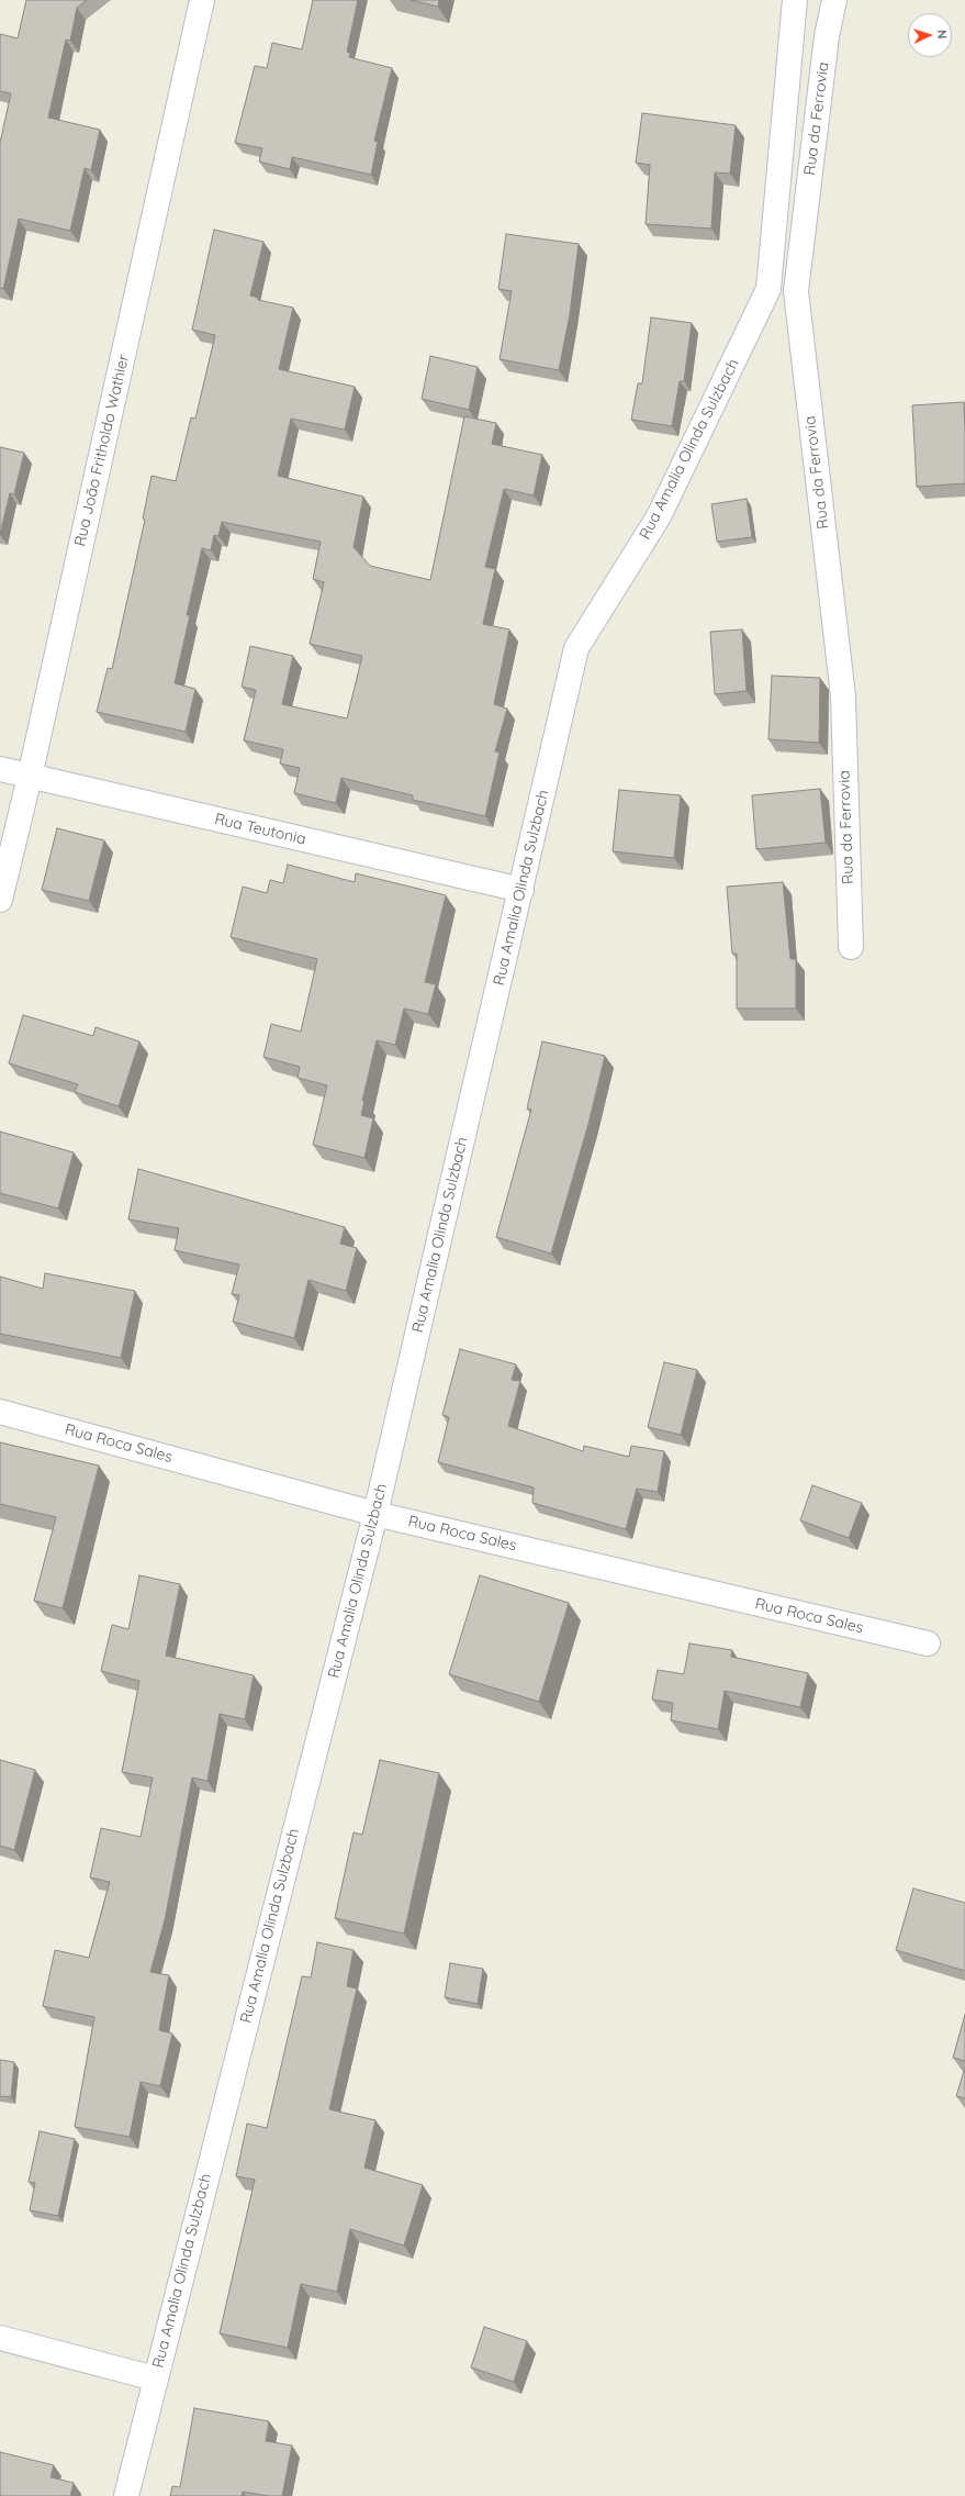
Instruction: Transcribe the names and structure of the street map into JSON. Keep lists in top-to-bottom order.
{
  "streets": {
    "street": [
      "Rua da Ferrovia",
      "Rua Amalia Olinda Sulzbach",
      "Rua João Fritholdo Wathier",
      "Rua Teutonia",
      "Rua Roca Sales"
    ]
  },
  "crossings": [
    ["Rua Amalia Olinda Sulzbach", "Rua Teutonia"],
    ["Rua Amalia Olinda Sulzbach", "Rua Roca Sales"],
    ["Rua João Fritholdo Wathier", "Rua Teutonia"]
  ],
  "north": "right"
}
